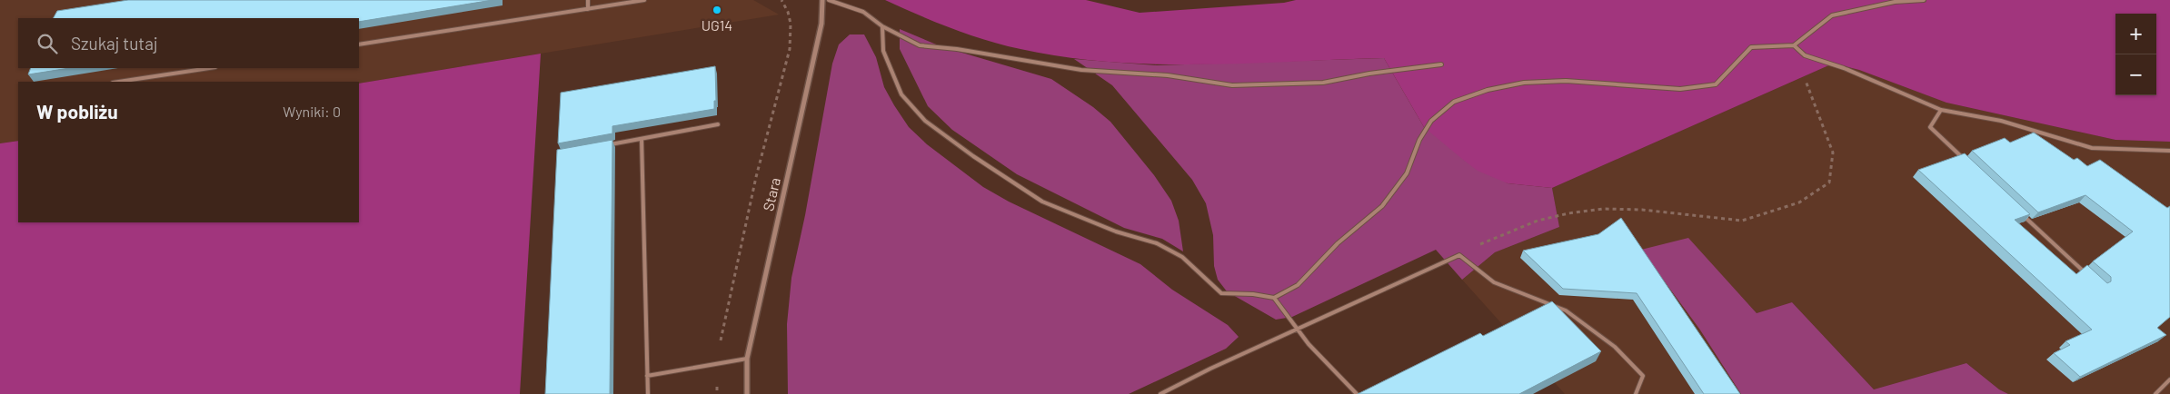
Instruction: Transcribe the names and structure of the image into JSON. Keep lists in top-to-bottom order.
{
  "streets": {
    "street": ["Stara"]
  },
  "places": ["UG14"],
  "page": {
    "map_buttons": ["+", "−"],
    "search": "Szukaj tutaj",
    "heading": ["W pobliżu", "Wyniki: 0"]
  }
}
